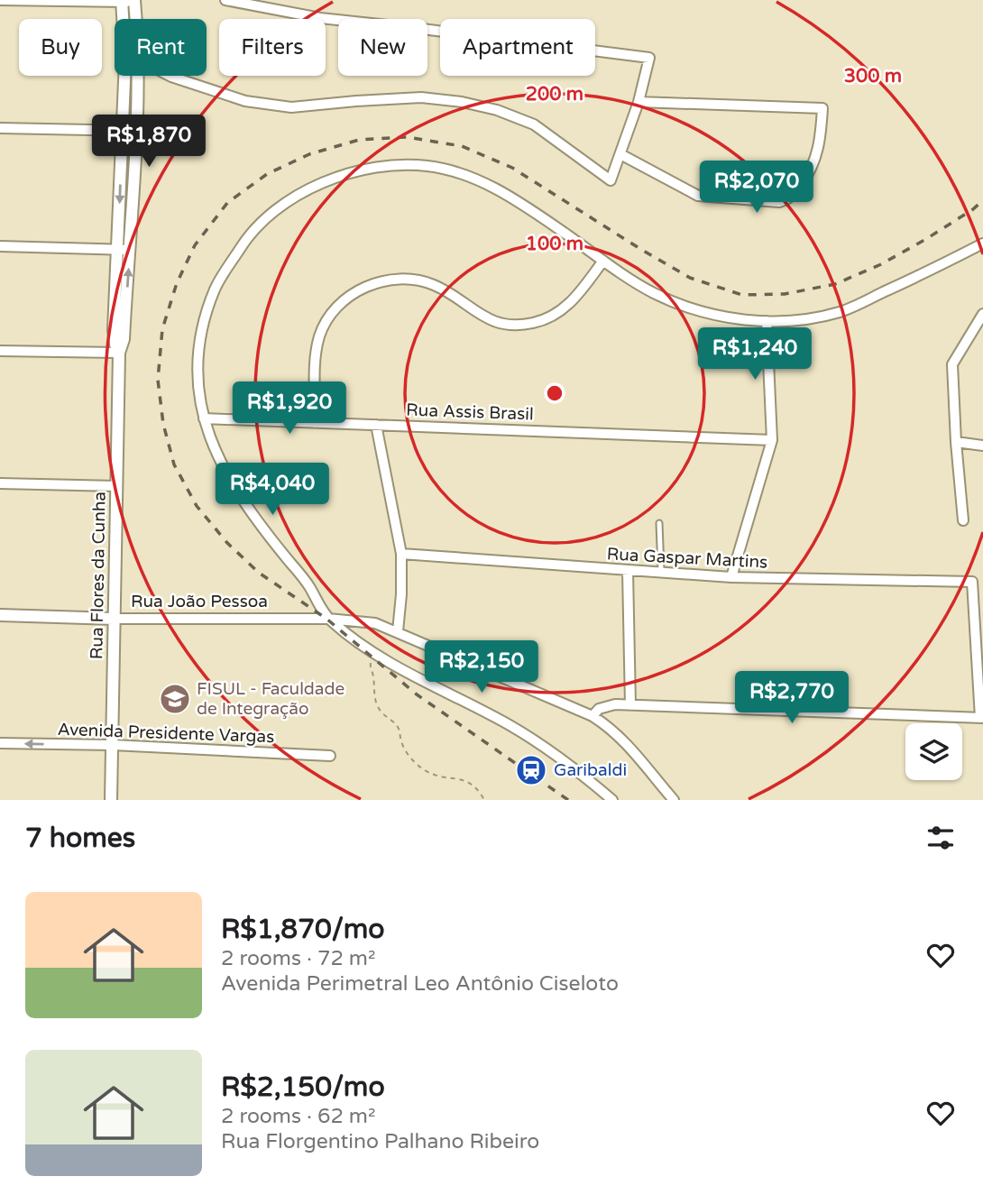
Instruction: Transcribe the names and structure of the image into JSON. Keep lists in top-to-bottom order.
{
  "streets": {
    "street": [
      "Rua Assis Brasil",
      "Rua Gaspar Martins",
      "Rua Flores da Cunha",
      "Rua João Pessoa",
      "Avenida Presidente Vargas"
    ]
  },
  "crossings": [
    ["Rua Flores da Cunha", "Rua João Pessoa"],
    ["Rua Flores da Cunha", "Avenida Presidente Vargas"]
  ],
  "places": {
    "school or university": ["FISUL - Faculdade de Integração"],
    "station": ["Garibaldi"]
  },
  "page": {
    "chip": [
      "Buy",
      "Rent",
      "Filters",
      "New",
      "Apartment"
    ],
    "price": [
      "R$1,870",
      "R$2,070",
      "R$1,240",
      "R$1,920",
      "R$4,040",
      "R$2,150",
      "R$2,770"
    ],
    "heading": "7 homes",
    "list": [
      {
        "name": "R$1,870/mo",
        "note": "2 rooms · 72 m² · Avenida Perimetral Leo Antônio Ciseloto"
      },
      {
        "name": "R$2,150/mo",
        "note": "2 rooms · 62 m² · Rua Florgentino Palhano Ribeiro"
      }
    ]
  },
  "rings": ["300 m", "200 m", "100 m"]
}
